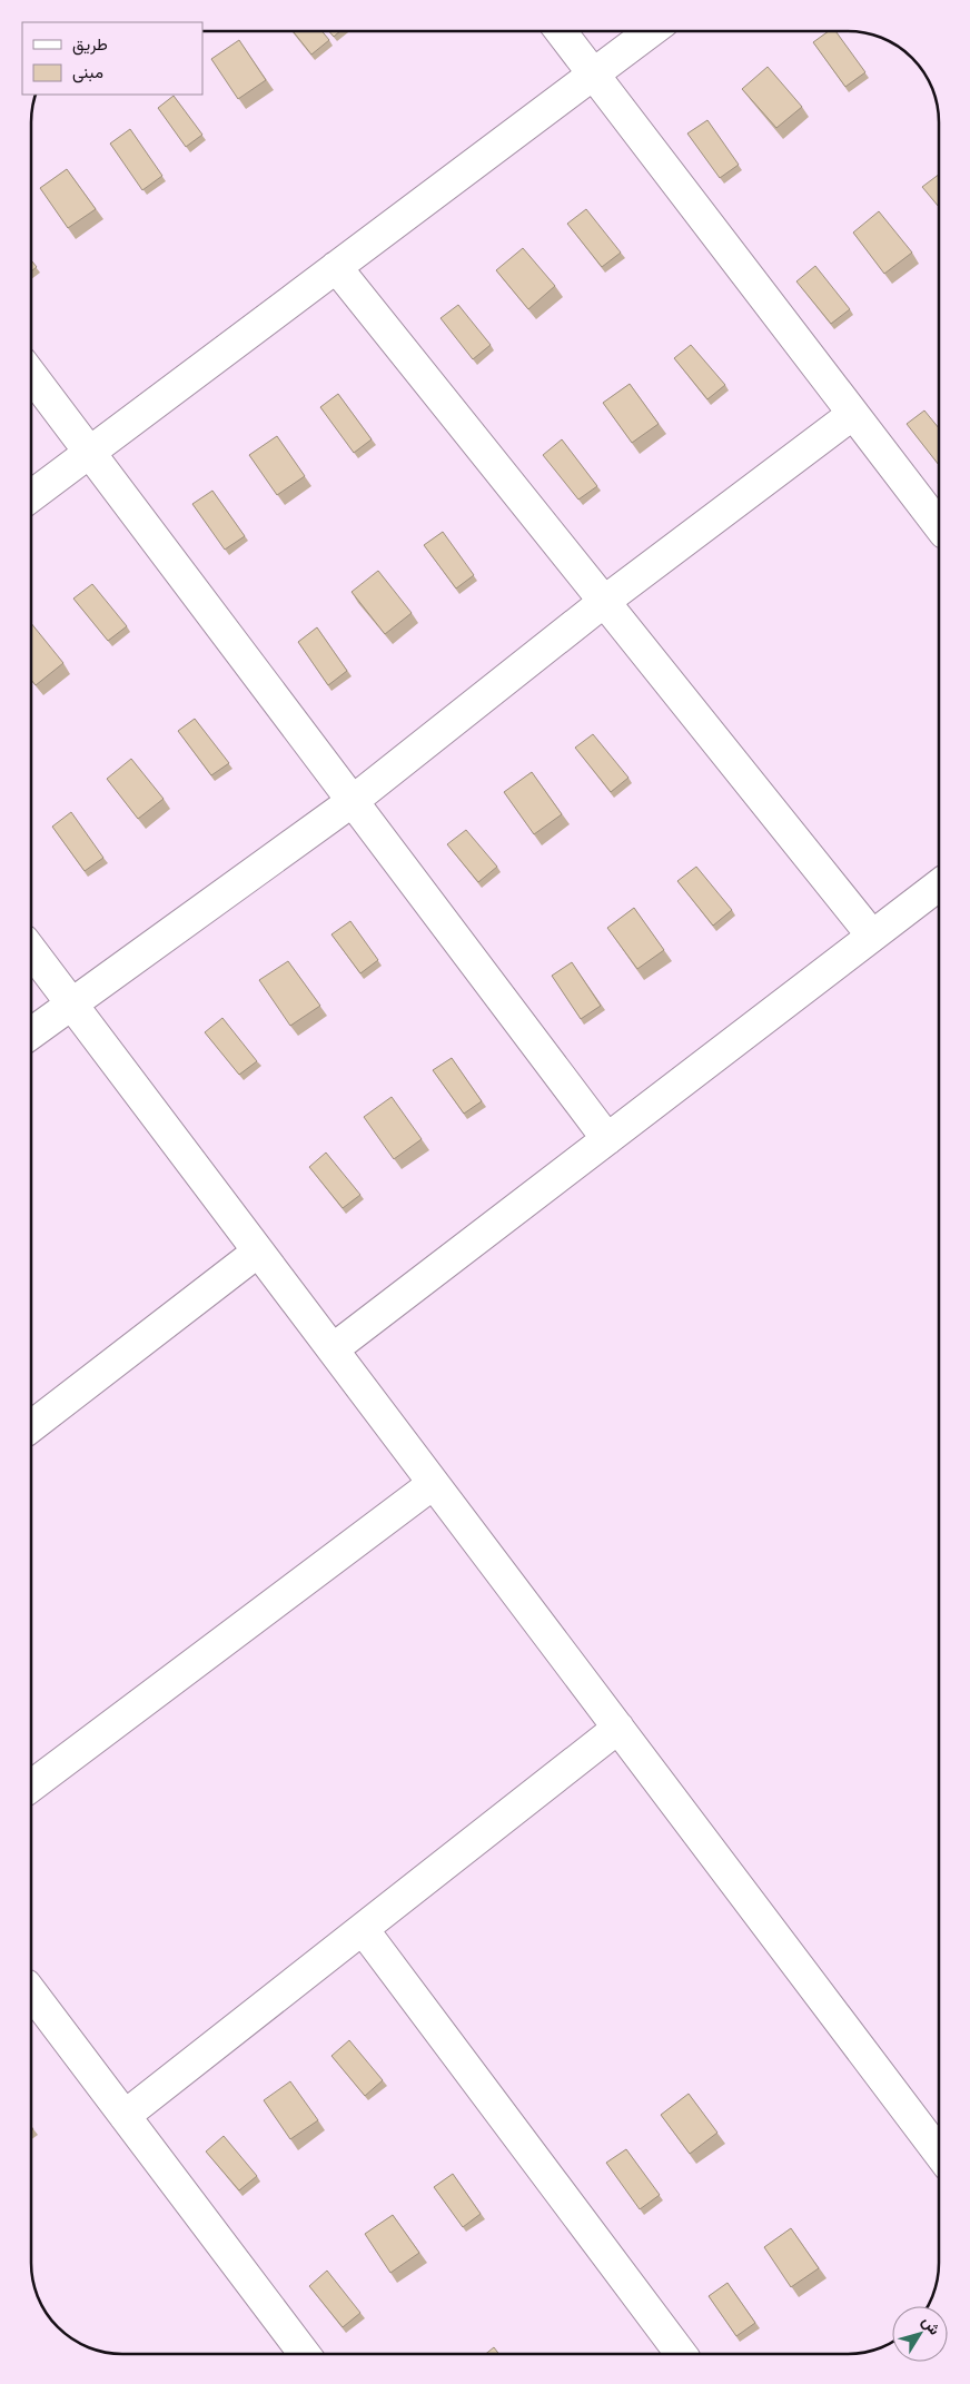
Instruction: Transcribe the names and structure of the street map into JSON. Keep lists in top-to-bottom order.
{
  "legend": ["طريق", "مبنى"],
  "north": "top right"
}
